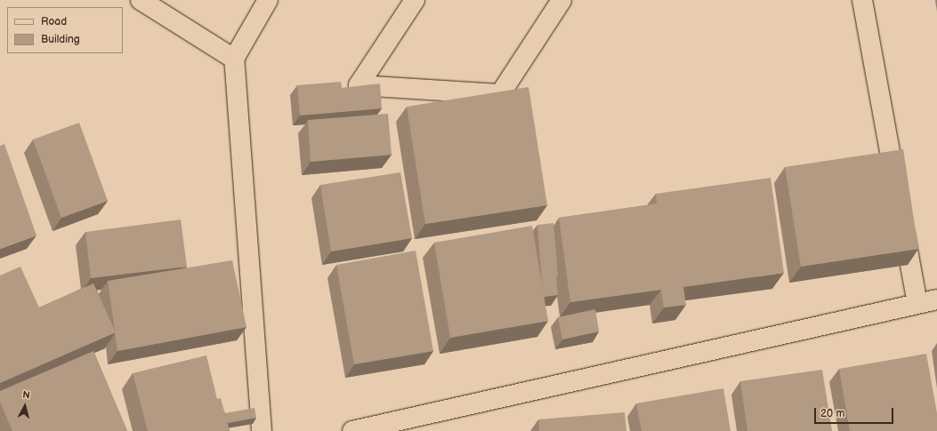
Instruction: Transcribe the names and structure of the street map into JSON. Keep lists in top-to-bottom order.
{
  "legend": ["Road", "Building"],
  "scale_bar": "20 m",
  "north": "top"
}
